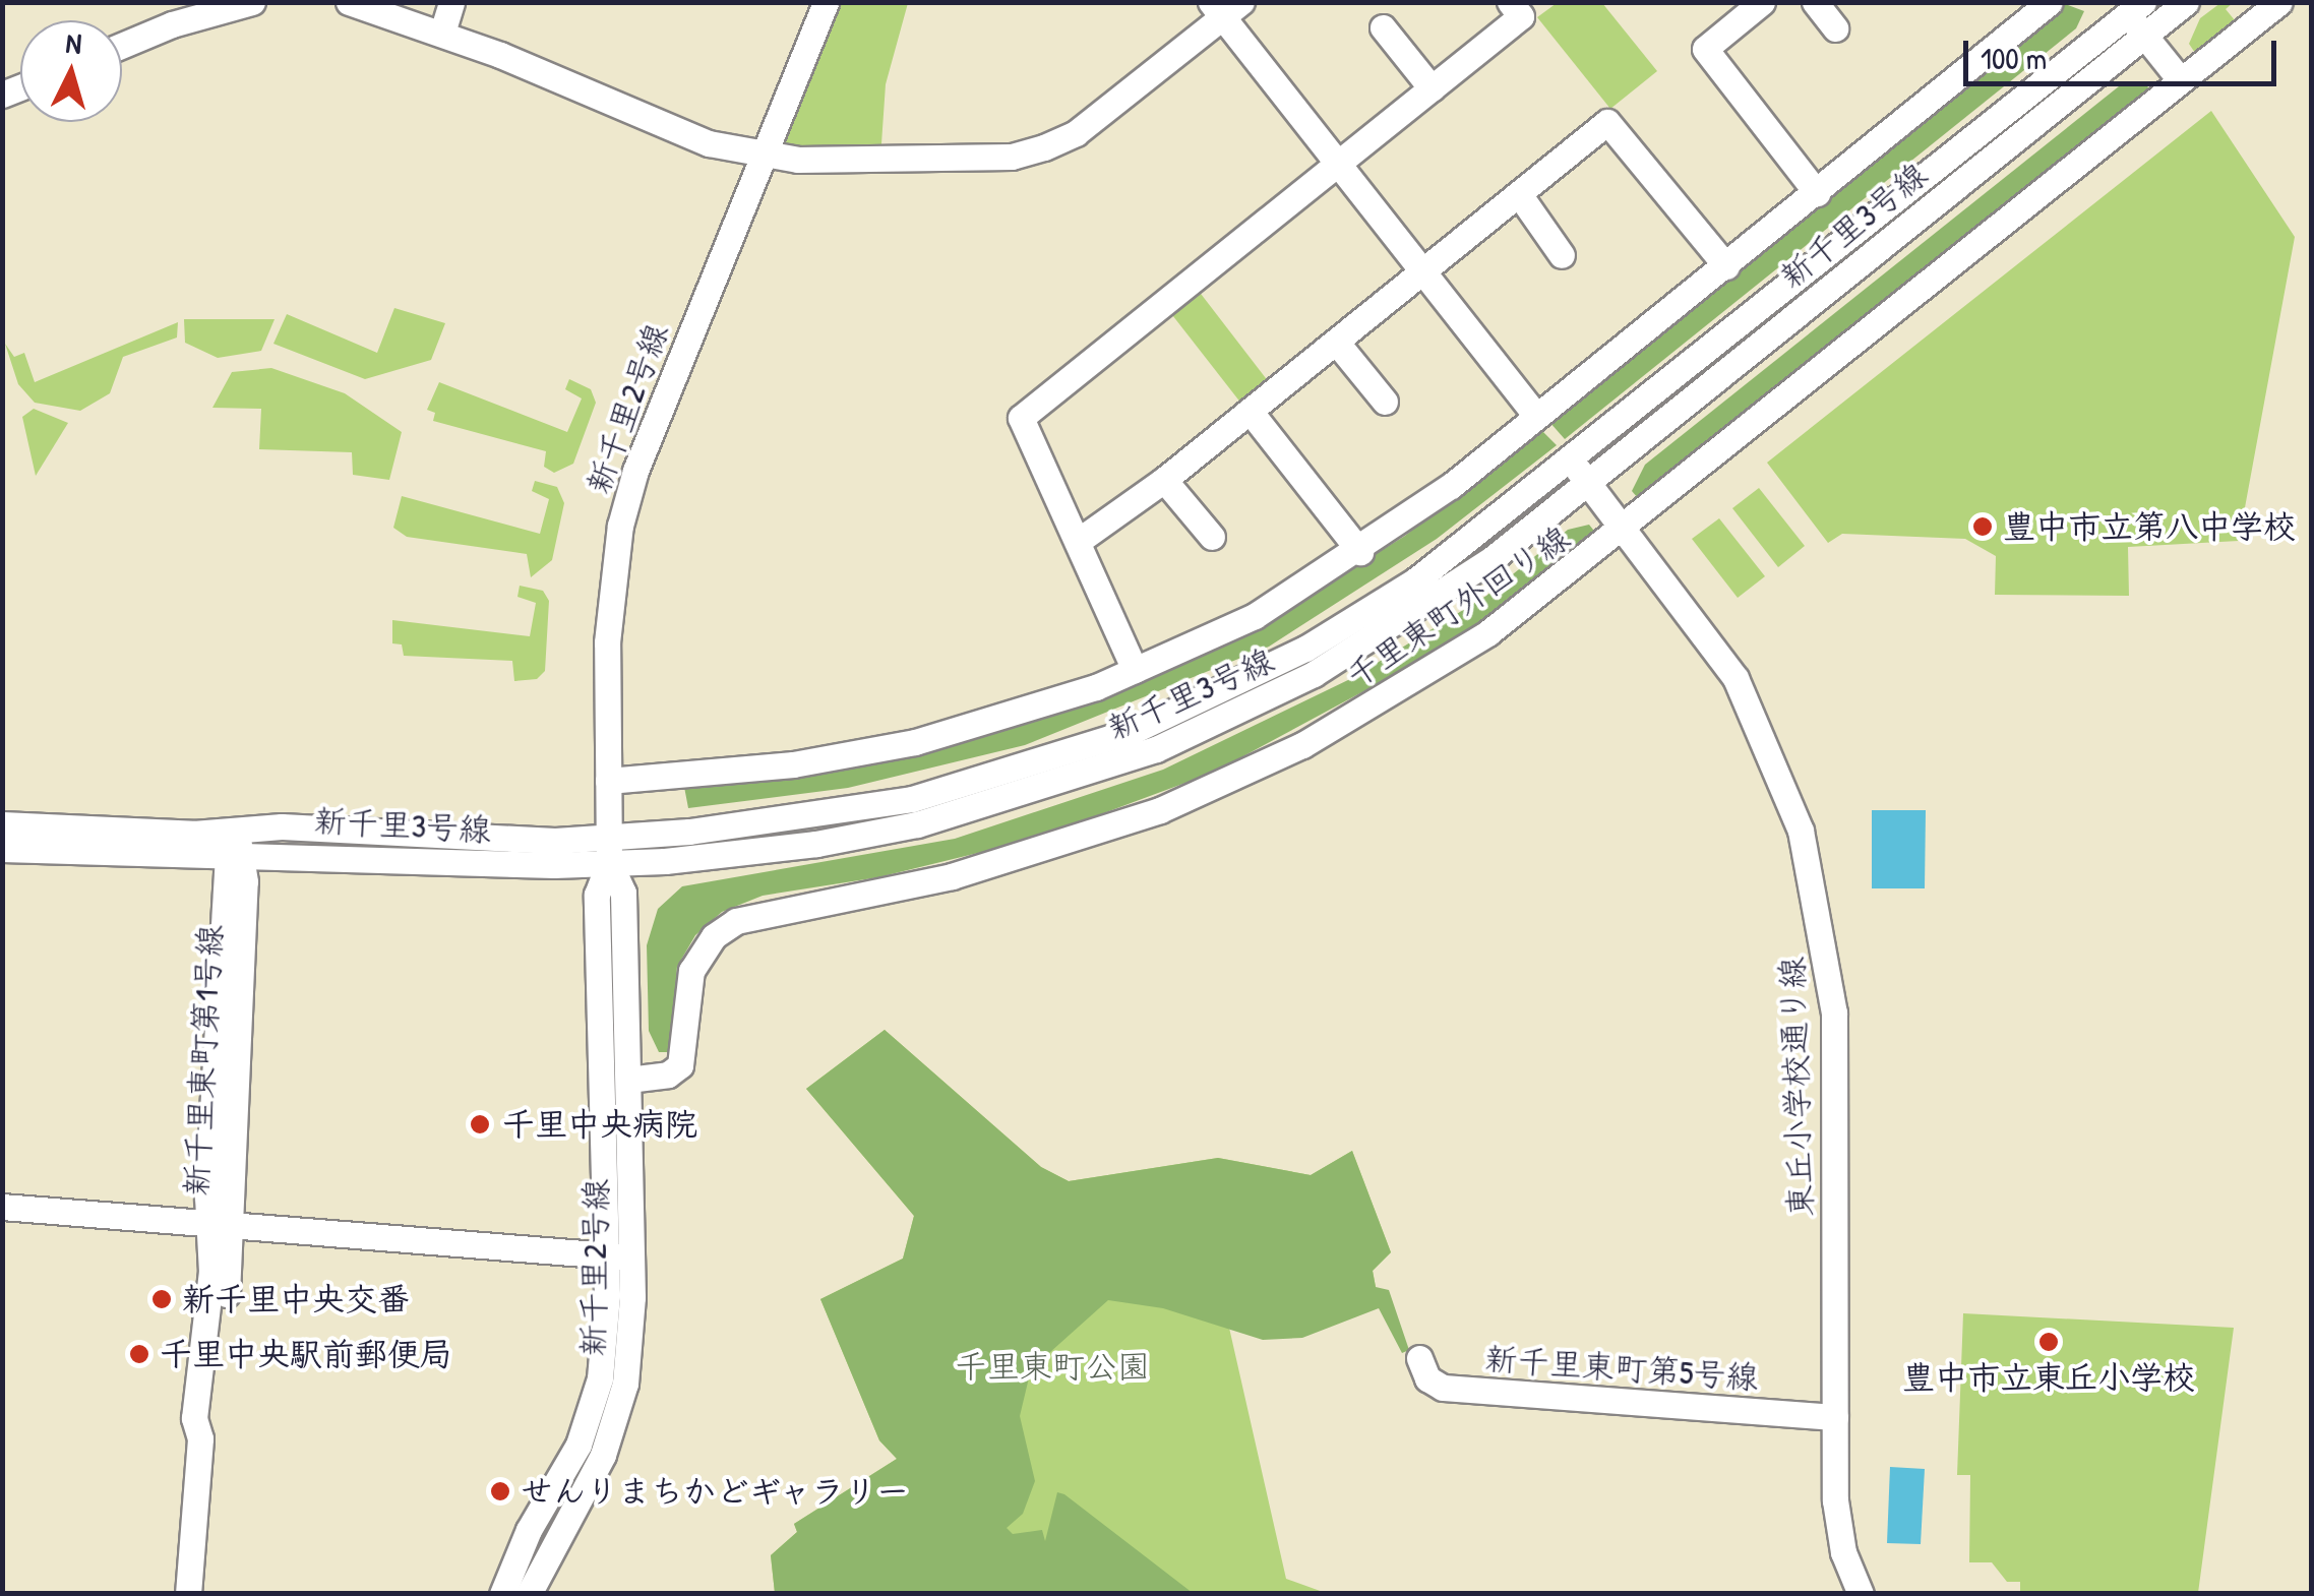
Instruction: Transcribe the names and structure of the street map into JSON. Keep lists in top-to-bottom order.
{
  "streets": {
    "street": [
      "新千里3号線",
      "新千里2号線",
      "千里東町外回り線",
      "新千里東町第1号線",
      "東丘小学校通り線",
      "新千里東町第5号線"
    ]
  },
  "crossings": [
    ["新千里3号線", "新千里2号線"],
    ["新千里3号線", "新千里東町第1号線"],
    ["新千里3号線", "東丘小学校通り線"],
    ["新千里2号線", "千里東町外回り線"],
    ["新千里2号線", "新千里東町第1号線"],
    ["千里東町外回り線", "東丘小学校通り線"],
    ["東丘小学校通り線", "新千里東町第5号線"]
  ],
  "parks": ["千里東町公園"],
  "places": [
    "豊中市立第八中学校",
    "千里中央病院",
    "新千里中央交番",
    "豊中市立東丘小学校",
    "千里中央駅前郵便局",
    "せんりまちかどギャラリー"
  ],
  "scale_bar": "100 m",
  "north": "top"
}
